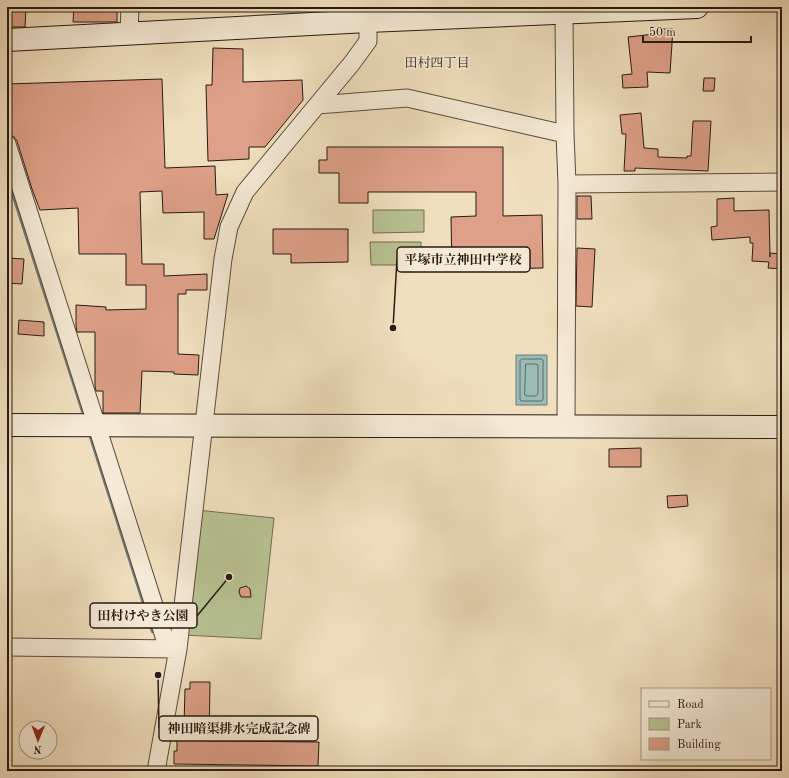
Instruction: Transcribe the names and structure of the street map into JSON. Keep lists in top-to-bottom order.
{
  "districts": ["田村四丁目"],
  "places": ["平塚市立神田中学校", "田村けやき公園", "神田暗渠排水完成記念碑"],
  "legend": ["Road", "Park", "Building"],
  "scale_bar": "50 m",
  "north": "bottom"
}
